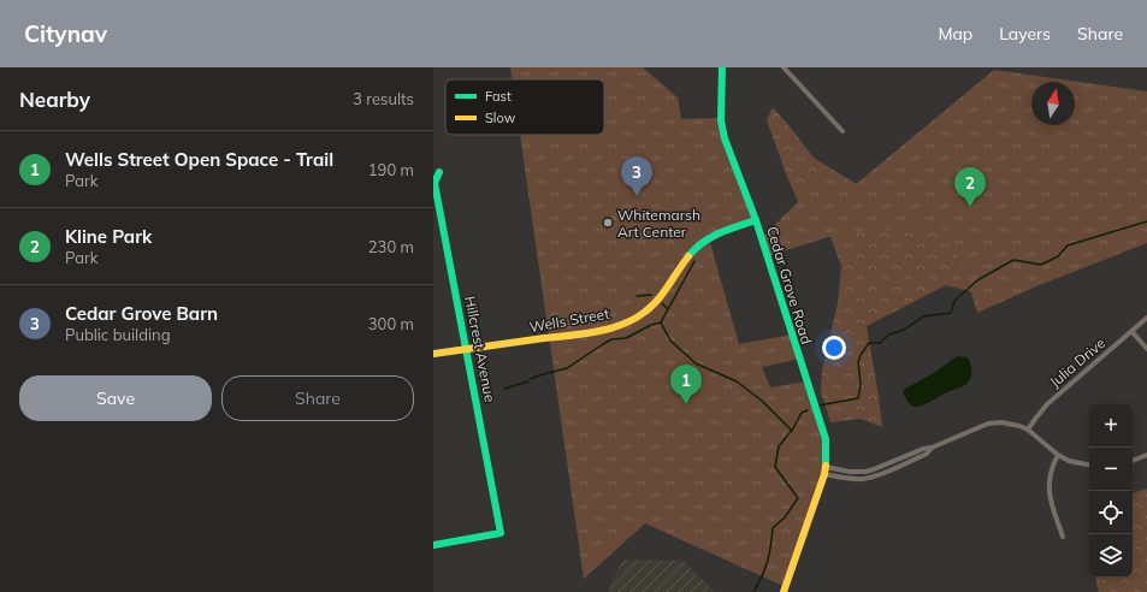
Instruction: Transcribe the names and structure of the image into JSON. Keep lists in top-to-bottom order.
{
  "streets": {
    "street": [
      "Cedar Grove Road",
      "Wells Street",
      "Hillcrest Avenue",
      "Julia Drive"
    ]
  },
  "crossings": [
    ["Cedar Grove Road", "Wells Street"],
    ["Wells Street", "Hillcrest Avenue"]
  ],
  "places": ["Whitemarsh Art Center"],
  "legend": ["Fast", "Slow"],
  "north": "top",
  "page": {
    "header": "Citynav",
    "nav": ["Map", "Layers", "Share"],
    "heading": ["Nearby", "3 results"],
    "list": [
      {
        "mark": "1",
        "name": "Wells Street Open Space - Trail",
        "note": "Park",
        "value": "190 m"
      },
      {
        "mark": "2",
        "name": "Kline Park",
        "note": "Park",
        "value": "230 m"
      },
      {
        "mark": "3",
        "name": "Cedar Grove Barn",
        "note": "Public building",
        "value": "300 m"
      }
    ],
    "pins": ["3", "2", "1"],
    "buttons": ["Save", "Share"],
    "map_buttons": ["+", "−"]
  }
}
